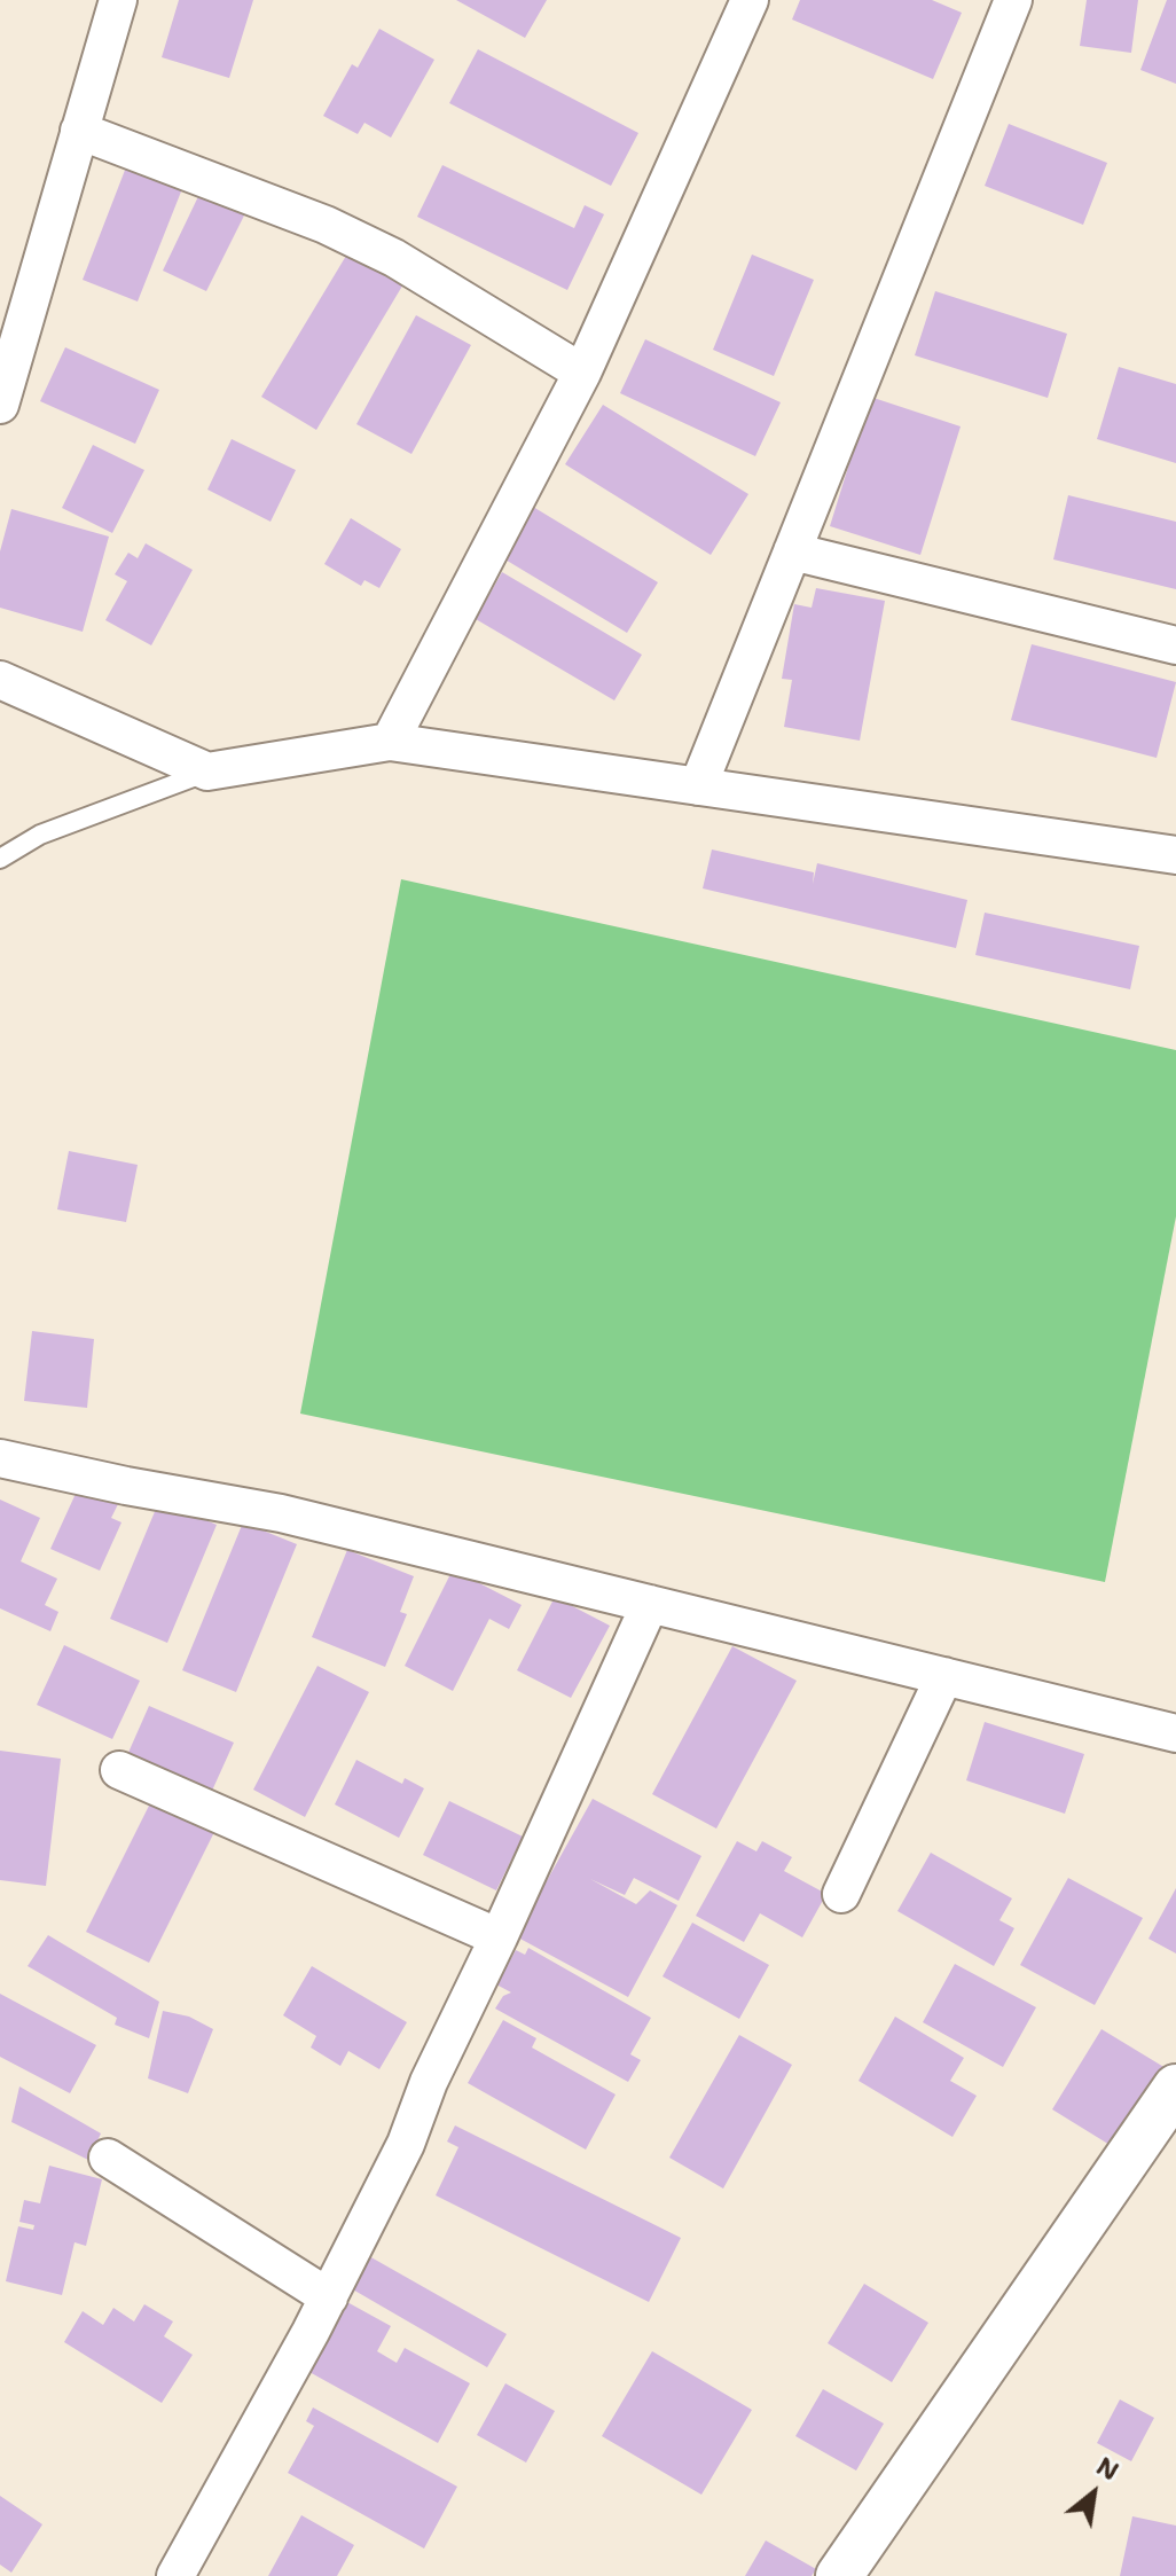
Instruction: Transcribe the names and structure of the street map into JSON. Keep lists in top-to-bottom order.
{
  "north": "top right"
}
